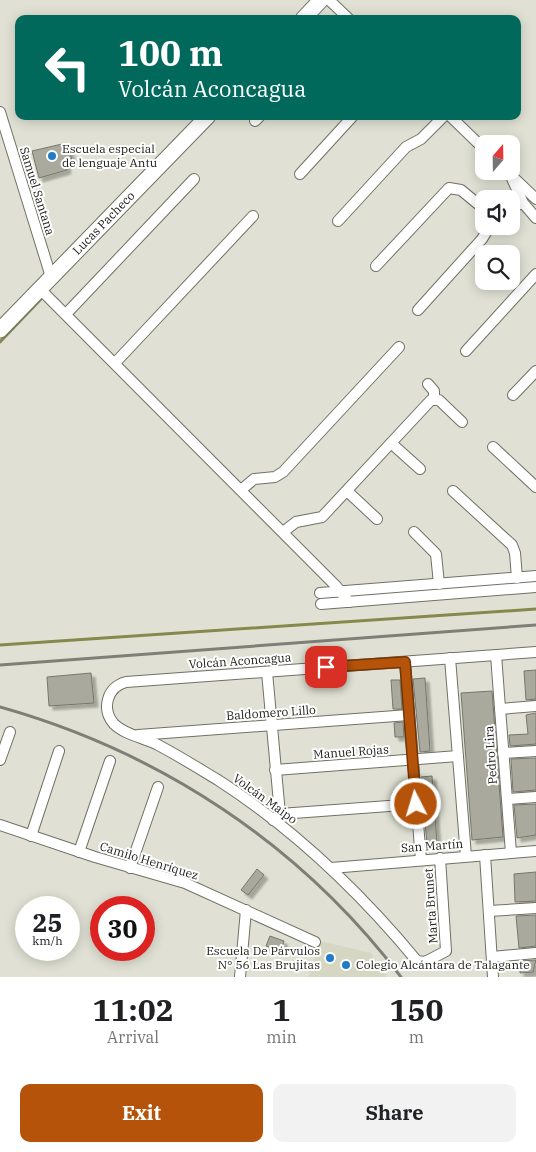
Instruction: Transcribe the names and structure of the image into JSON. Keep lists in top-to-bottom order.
{
  "streets": {
    "main road": ["Lucas Pacheco"],
    "street": [
      "Samuel Santana",
      "Volcán Aconcagua",
      "Baldomero Lillo",
      "Manuel Rojas",
      "Pedro Lira",
      "Volcán Maipo",
      "San Martín",
      "Camilo Henríquez",
      "Marta Brunet"
    ]
  },
  "crossings": [
    ["Samuel Santana", "Lucas Pacheco"],
    ["Volcán Aconcagua", "Pedro Lira"],
    ["Volcán Aconcagua", "Volcán Maipo"],
    ["Baldomero Lillo", "Volcán Maipo"],
    ["Pedro Lira", "San Martín"],
    ["Volcán Maipo", "San Martín"],
    ["Volcán Maipo", "Marta Brunet"],
    ["San Martín", "Marta Brunet"]
  ],
  "places": ["Escuela especial de lenguaje Antu", "Escuela De Párvulos N° 56 Las Brujitas", "Colegio Alcántara de Talagante"],
  "north": "top",
  "page": {
    "turn": ["100 m", "Volcán Aconcagua"],
    "speed": "25 km/h",
    "limit": "30",
    "eta": [
      "11:02",
      "Arrival",
      "1",
      "min",
      "150",
      "m"
    ],
    "buttons": ["Exit", "Share"]
  }
}
